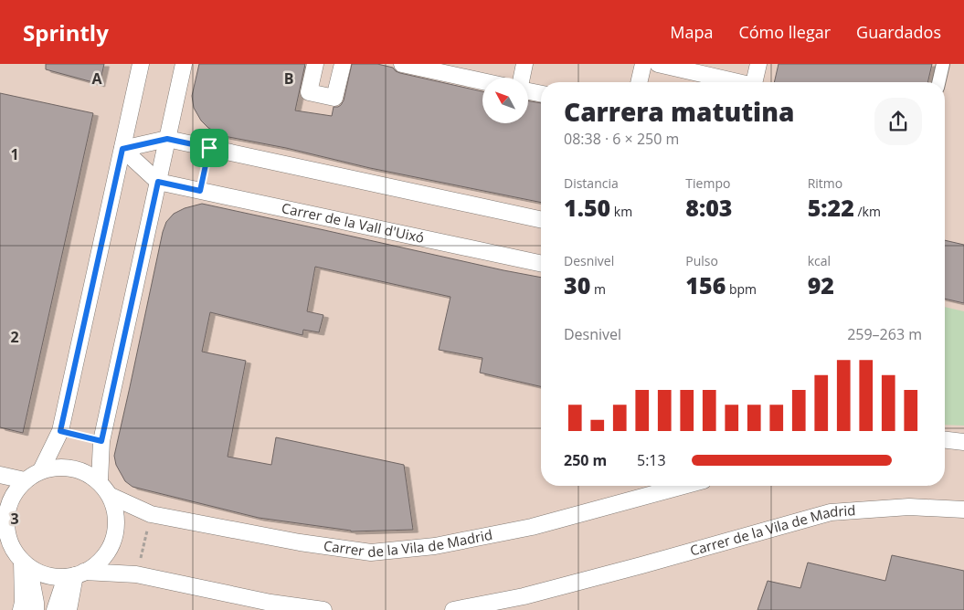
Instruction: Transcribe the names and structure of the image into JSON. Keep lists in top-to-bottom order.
{
  "streets": {
    "street": ["Carrer de la Vall d'Uixó", "Carrer de la Vila de Madrid"]
  },
  "north": "top left",
  "page": {
    "header": "Sprintly",
    "nav": ["Mapa", "Cómo llegar", "Guardados"],
    "heading": ["Carrera matutina", "08:38 · 6 × 250 m"],
    "stats": [
      ["Distancia", "1.50 km"],
      ["Tiempo", "8:03"],
      ["Ritmo", "5:22 /km"],
      ["Desnivel", "30 m"],
      ["Pulso", "156 bpm"],
      ["kcal", "92"]
    ],
    "chart": ["Desnivel", "259–263 m"],
    "list": [
      {
        "name": "250 m",
        "note": "5:13"
      }
    ]
  },
  "grid": {
    "columns": ["A", "B"],
    "rows": ["1", "2", "3"]
  }
}
